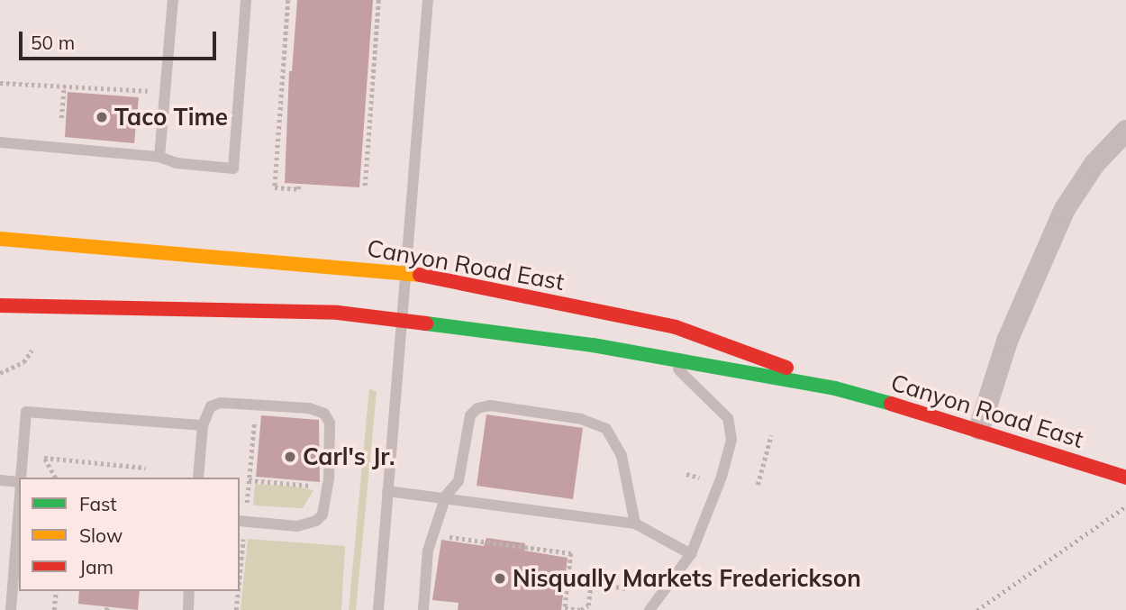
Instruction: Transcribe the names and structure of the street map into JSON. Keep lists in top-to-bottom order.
{
  "streets": {
    "main road": ["Canyon Road East"]
  },
  "places": ["Taco Time", "Carl's Jr.", "Nisqually Markets Frederickson"],
  "legend": ["Fast", "Slow", "Jam"],
  "scale_bar": "50 m"
}
